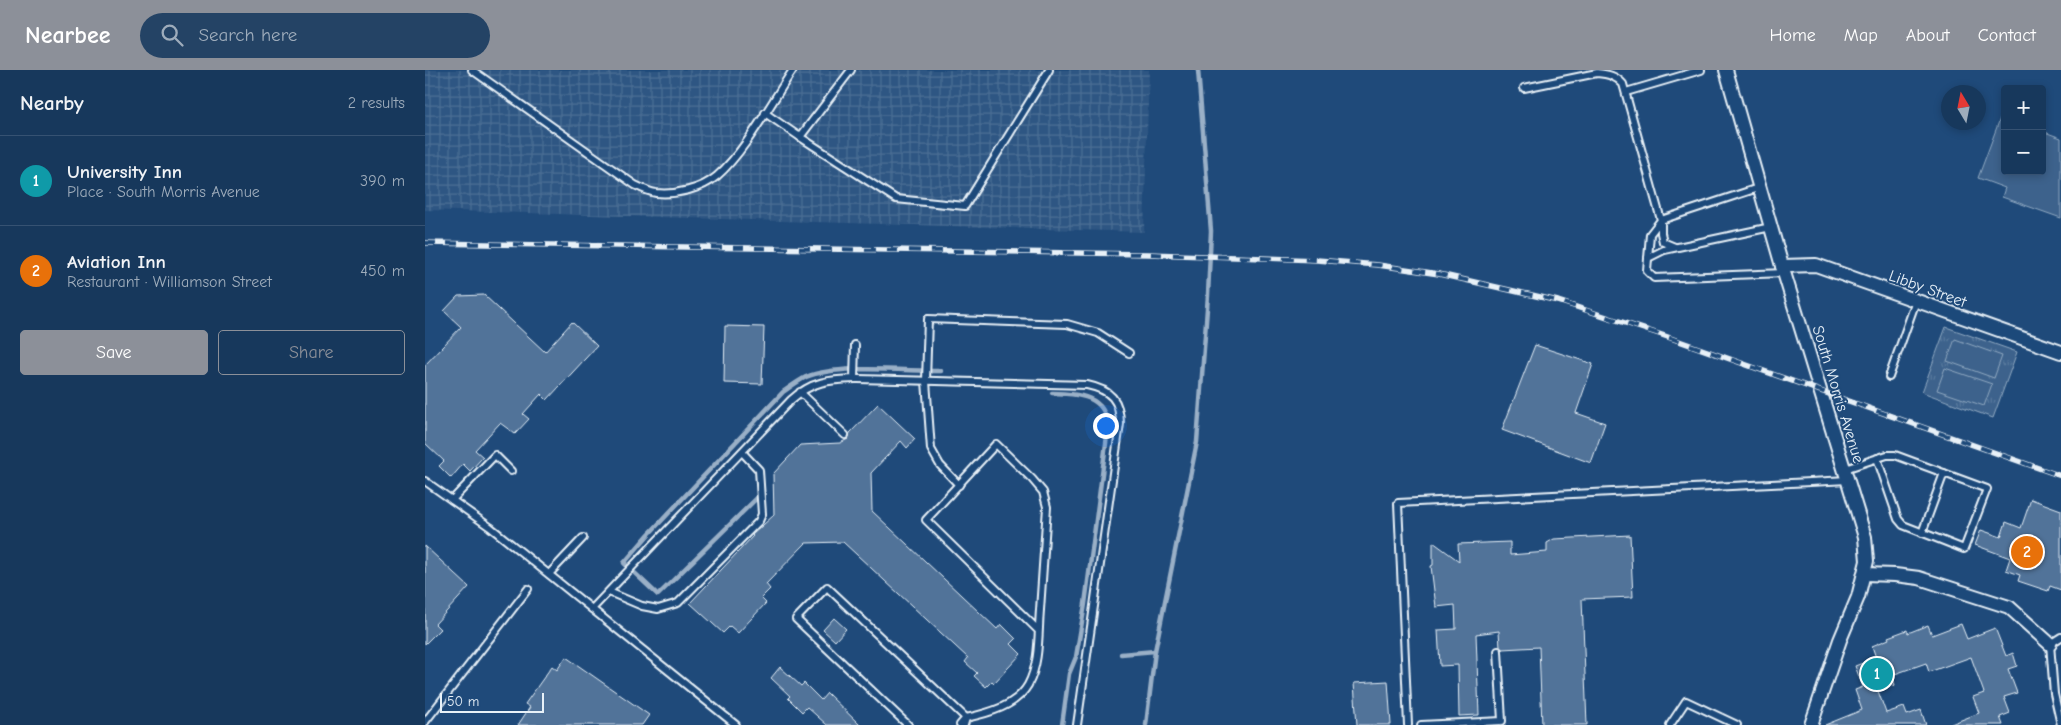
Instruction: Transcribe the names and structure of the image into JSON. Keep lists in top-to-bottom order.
{
  "streets": {
    "street": ["Libby Street", "South Morris Avenue"]
  },
  "crossings": [
    ["Libby Street", "South Morris Avenue"]
  ],
  "scale_bar": "50 m",
  "north": "top",
  "page": {
    "header": "Nearbee",
    "search": "Search here",
    "nav": [
      "Home",
      "Map",
      "About",
      "Contact"
    ],
    "heading": ["Nearby", "2 results"],
    "map_buttons": ["+", "−"],
    "list": [
      {
        "mark": "1",
        "name": "University Inn",
        "note": "Place · South Morris Avenue",
        "value": "390 m"
      },
      {
        "mark": "2",
        "name": "Aviation Inn",
        "note": "Restaurant · Williamson Street",
        "value": "450 m"
      }
    ],
    "buttons": ["Save", "Share"],
    "pins": ["2", "1"],
    "scale": "50 m"
  }
}
